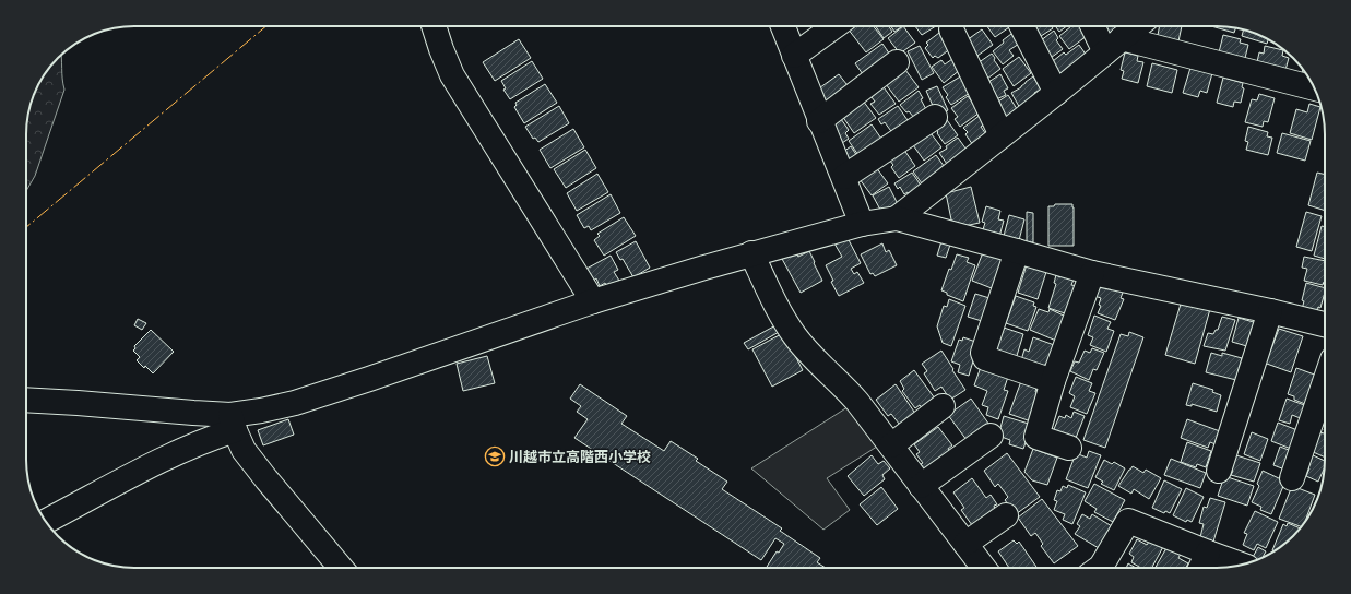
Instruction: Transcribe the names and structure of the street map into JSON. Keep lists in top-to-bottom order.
{
  "places": {
    "school or university": ["川越市立高階西小学校"]
  }
}
